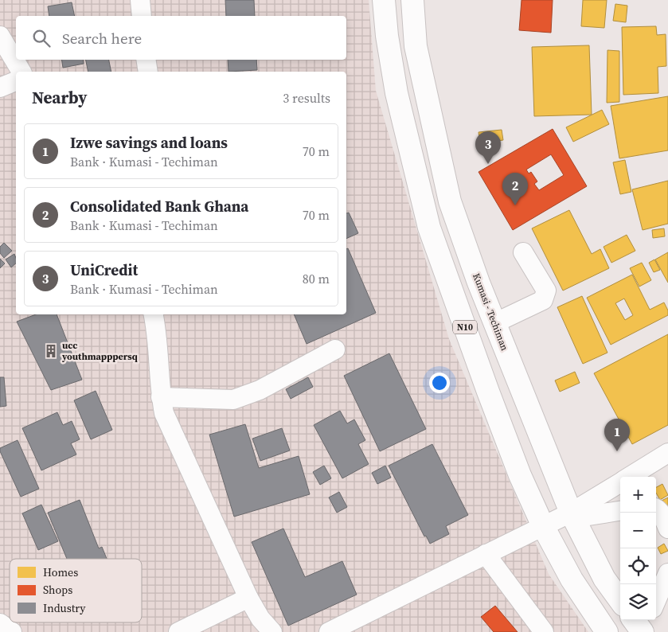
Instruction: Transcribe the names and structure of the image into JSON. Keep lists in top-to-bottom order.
{
  "streets": {
    "highway": ["Kumasi - Techiman", "N10"]
  },
  "places": {
    "building": ["ucc youthmapppersq"]
  },
  "legend": ["Homes", "Shops", "Industry"],
  "page": {
    "search": "Search here",
    "heading": ["Nearby", "3 results"],
    "list": [
      {
        "mark": "1",
        "name": "Izwe savings and loans",
        "note": "Bank · Kumasi - Techiman",
        "value": "70 m"
      },
      {
        "mark": "2",
        "name": "Consolidated Bank Ghana",
        "note": "Bank · Kumasi - Techiman",
        "value": "70 m"
      },
      {
        "mark": "3",
        "name": "UniCredit",
        "note": "Bank · Kumasi - Techiman",
        "value": "80 m"
      }
    ],
    "pins": ["3", "2", "1"],
    "map_buttons": ["+", "−"]
  }
}
